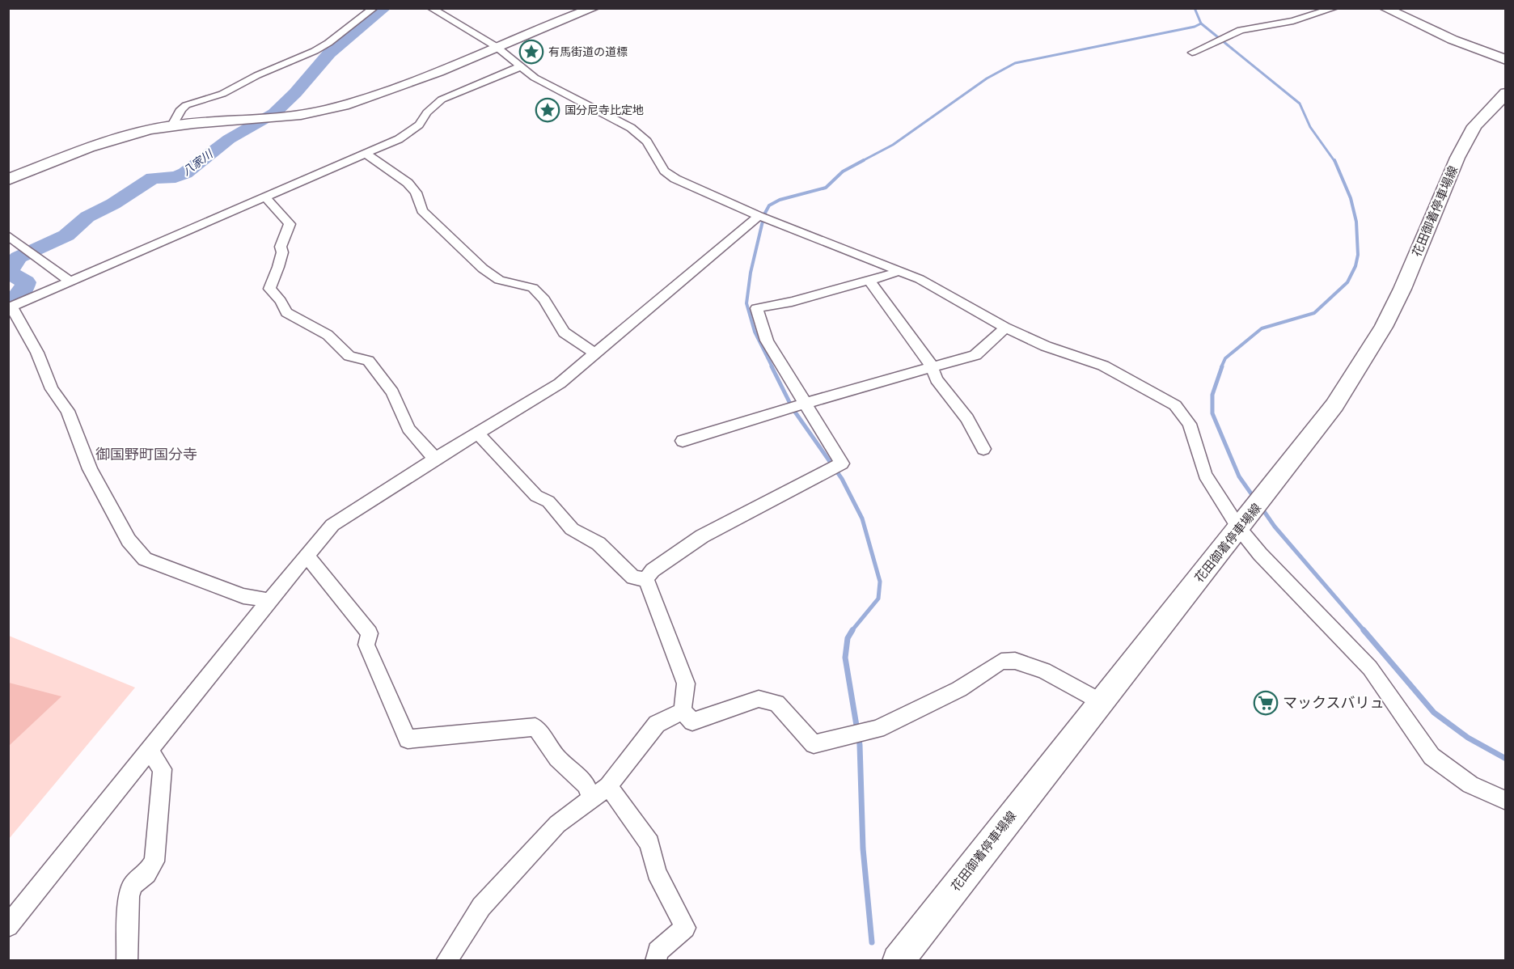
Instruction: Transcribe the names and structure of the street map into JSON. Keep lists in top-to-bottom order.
{
  "streets": {
    "main road": ["花田御着停車場線"]
  },
  "districts": ["御国野町国分寺"],
  "water": ["八家川"],
  "places": {
    "place": ["有馬街道の道標", "国分尼寺比定地"],
    "supermarket": ["マックスバリュ"]
  }
}
